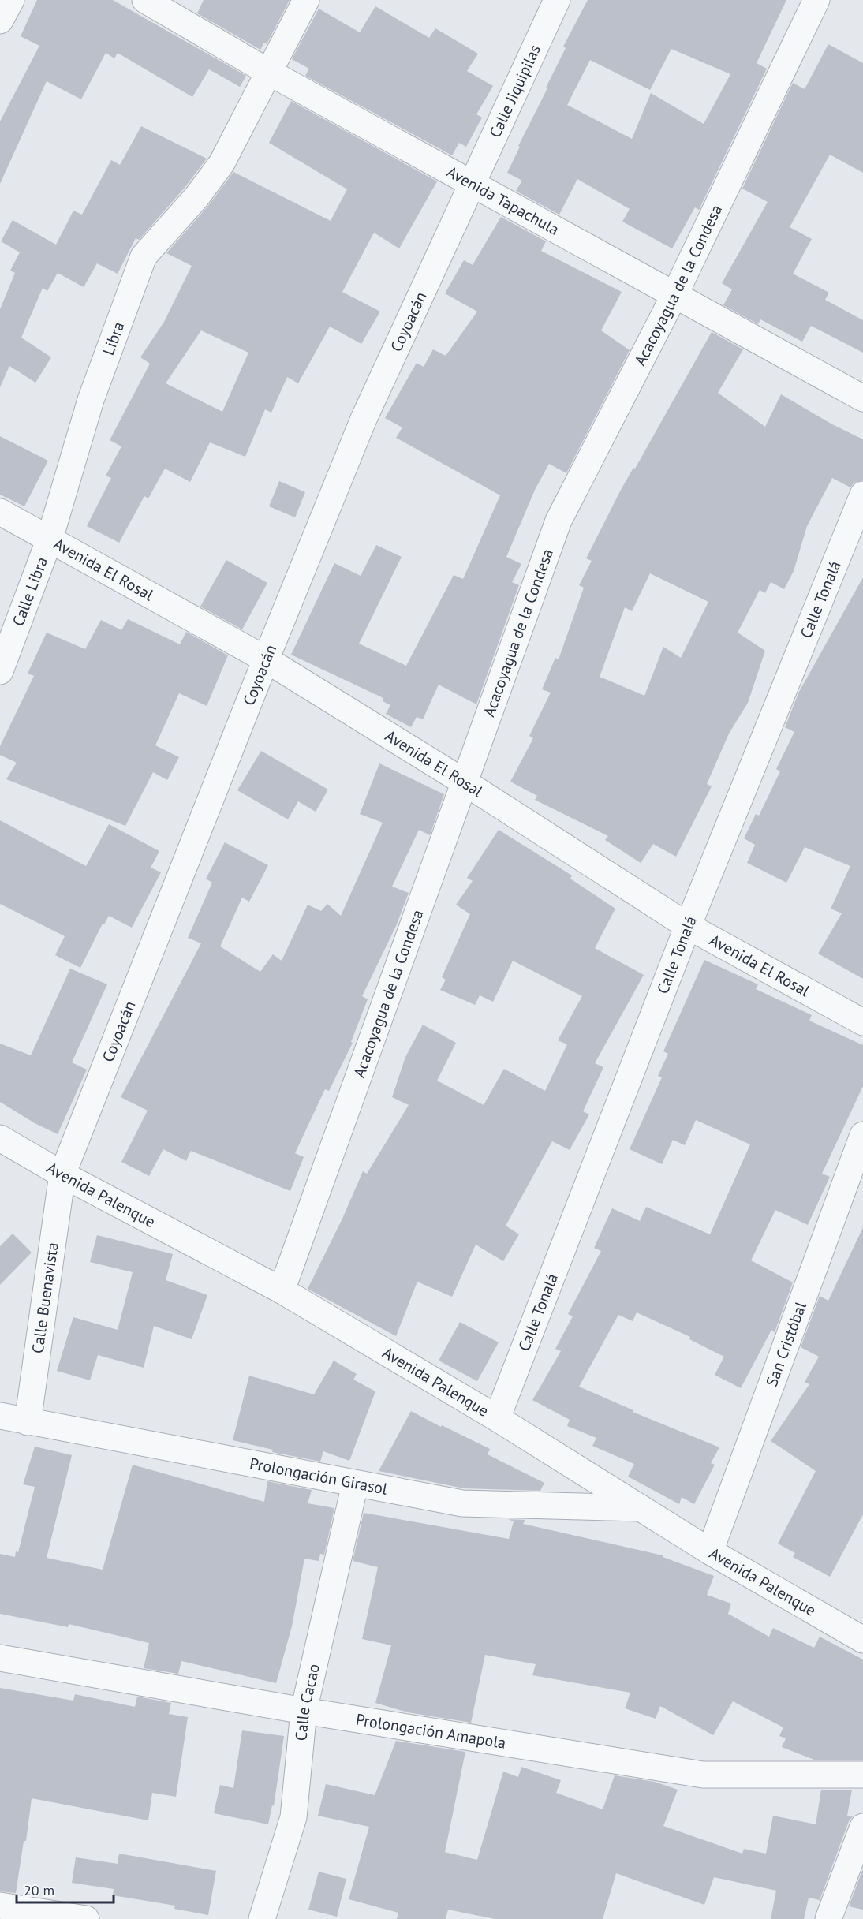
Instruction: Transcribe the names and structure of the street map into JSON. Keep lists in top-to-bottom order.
{
  "streets": {
    "street": [
      "Calle Jiquipilas",
      "Avenida Tapachula",
      "Acacoyagua de la Condesa",
      "Coyoacán",
      "Libra",
      "Avenida El Rosal",
      "Calle Libra",
      "Calle Tonalá",
      "Avenida Palenque",
      "Calle Buenavista",
      "San Cristóbal",
      "Prolongación Girasol",
      "Calle Cacao",
      "Prolongación Amapola"
    ]
  },
  "crossings": [
    ["Calle Jiquipilas", "Avenida Tapachula"],
    ["Calle Jiquipilas", "Coyoacán"],
    ["Avenida Tapachula", "Acacoyagua de la Condesa"],
    ["Avenida Tapachula", "Coyoacán"],
    ["Avenida Tapachula", "Libra"],
    ["Acacoyagua de la Condesa", "Avenida El Rosal"],
    ["Acacoyagua de la Condesa", "Avenida Palenque"],
    ["Coyoacán", "Avenida El Rosal"],
    ["Coyoacán", "Avenida Palenque"],
    ["Coyoacán", "Calle Buenavista"],
    ["Libra", "Avenida El Rosal"],
    ["Libra", "Calle Libra"],
    ["Avenida El Rosal", "Calle Libra"],
    ["Avenida El Rosal", "Calle Tonalá"],
    ["Calle Tonalá", "Avenida Palenque"],
    ["Avenida Palenque", "Calle Buenavista"],
    ["Avenida Palenque", "San Cristóbal"],
    ["Avenida Palenque", "Prolongación Girasol"],
    ["Calle Buenavista", "Prolongación Girasol"],
    ["Prolongación Girasol", "Calle Cacao"],
    ["Calle Cacao", "Prolongación Amapola"]
  ],
  "scale_bar": "20 m"
}
